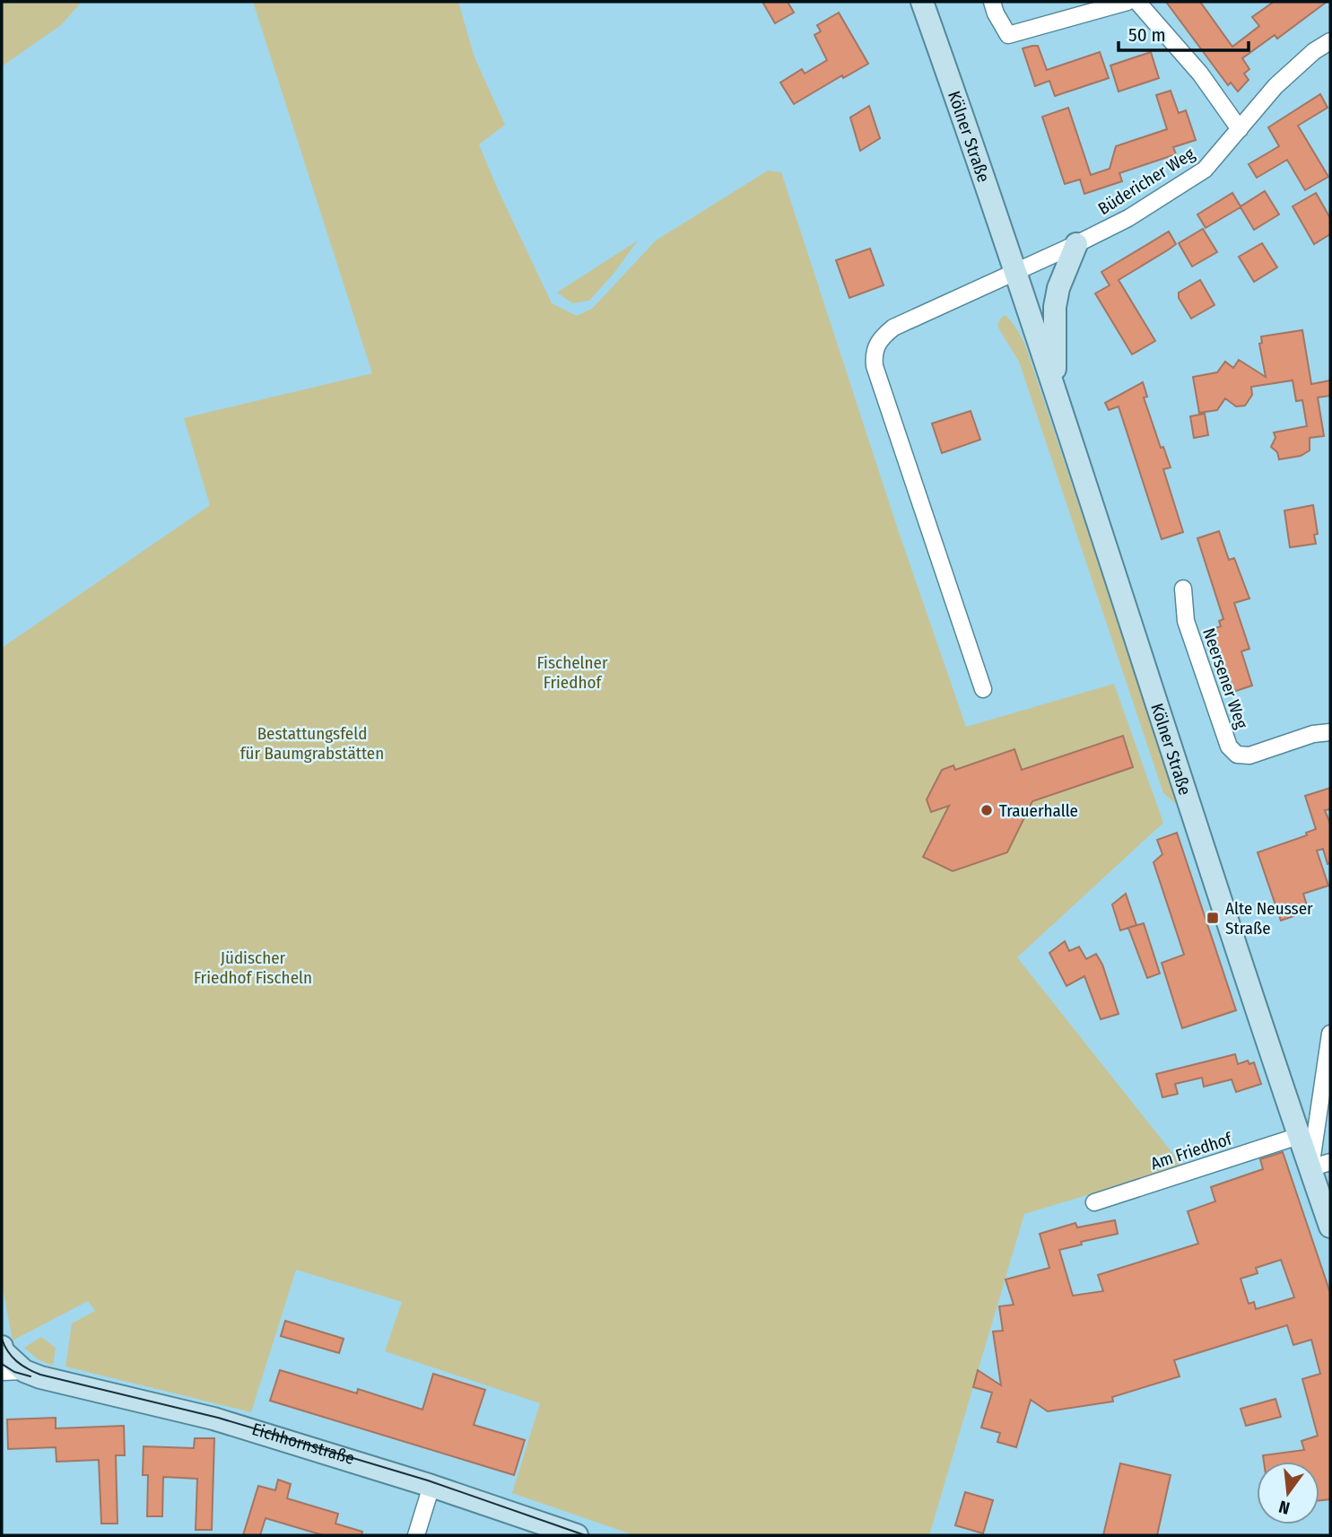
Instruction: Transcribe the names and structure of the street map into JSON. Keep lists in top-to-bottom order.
{
  "streets": {
    "main road": ["Kölner Straße", "Eichhornstraße"],
    "street": ["Büdericher Weg", "Neersener Weg", "Am Friedhof"]
  },
  "crossings": [
    ["Kölner Straße", "Büdericher Weg"],
    ["Kölner Straße", "Am Friedhof"]
  ],
  "parks": ["Fischelner Friedhof", "Bestattungsfeld für Baumgrabstätten", "Jüdischer Friedhof Fischeln"],
  "places": {
    "other": ["Trauerhalle"],
    "transit": ["Alte Neusser Straße"]
  },
  "scale_bar": "50 m",
  "north": "bottom"
}
